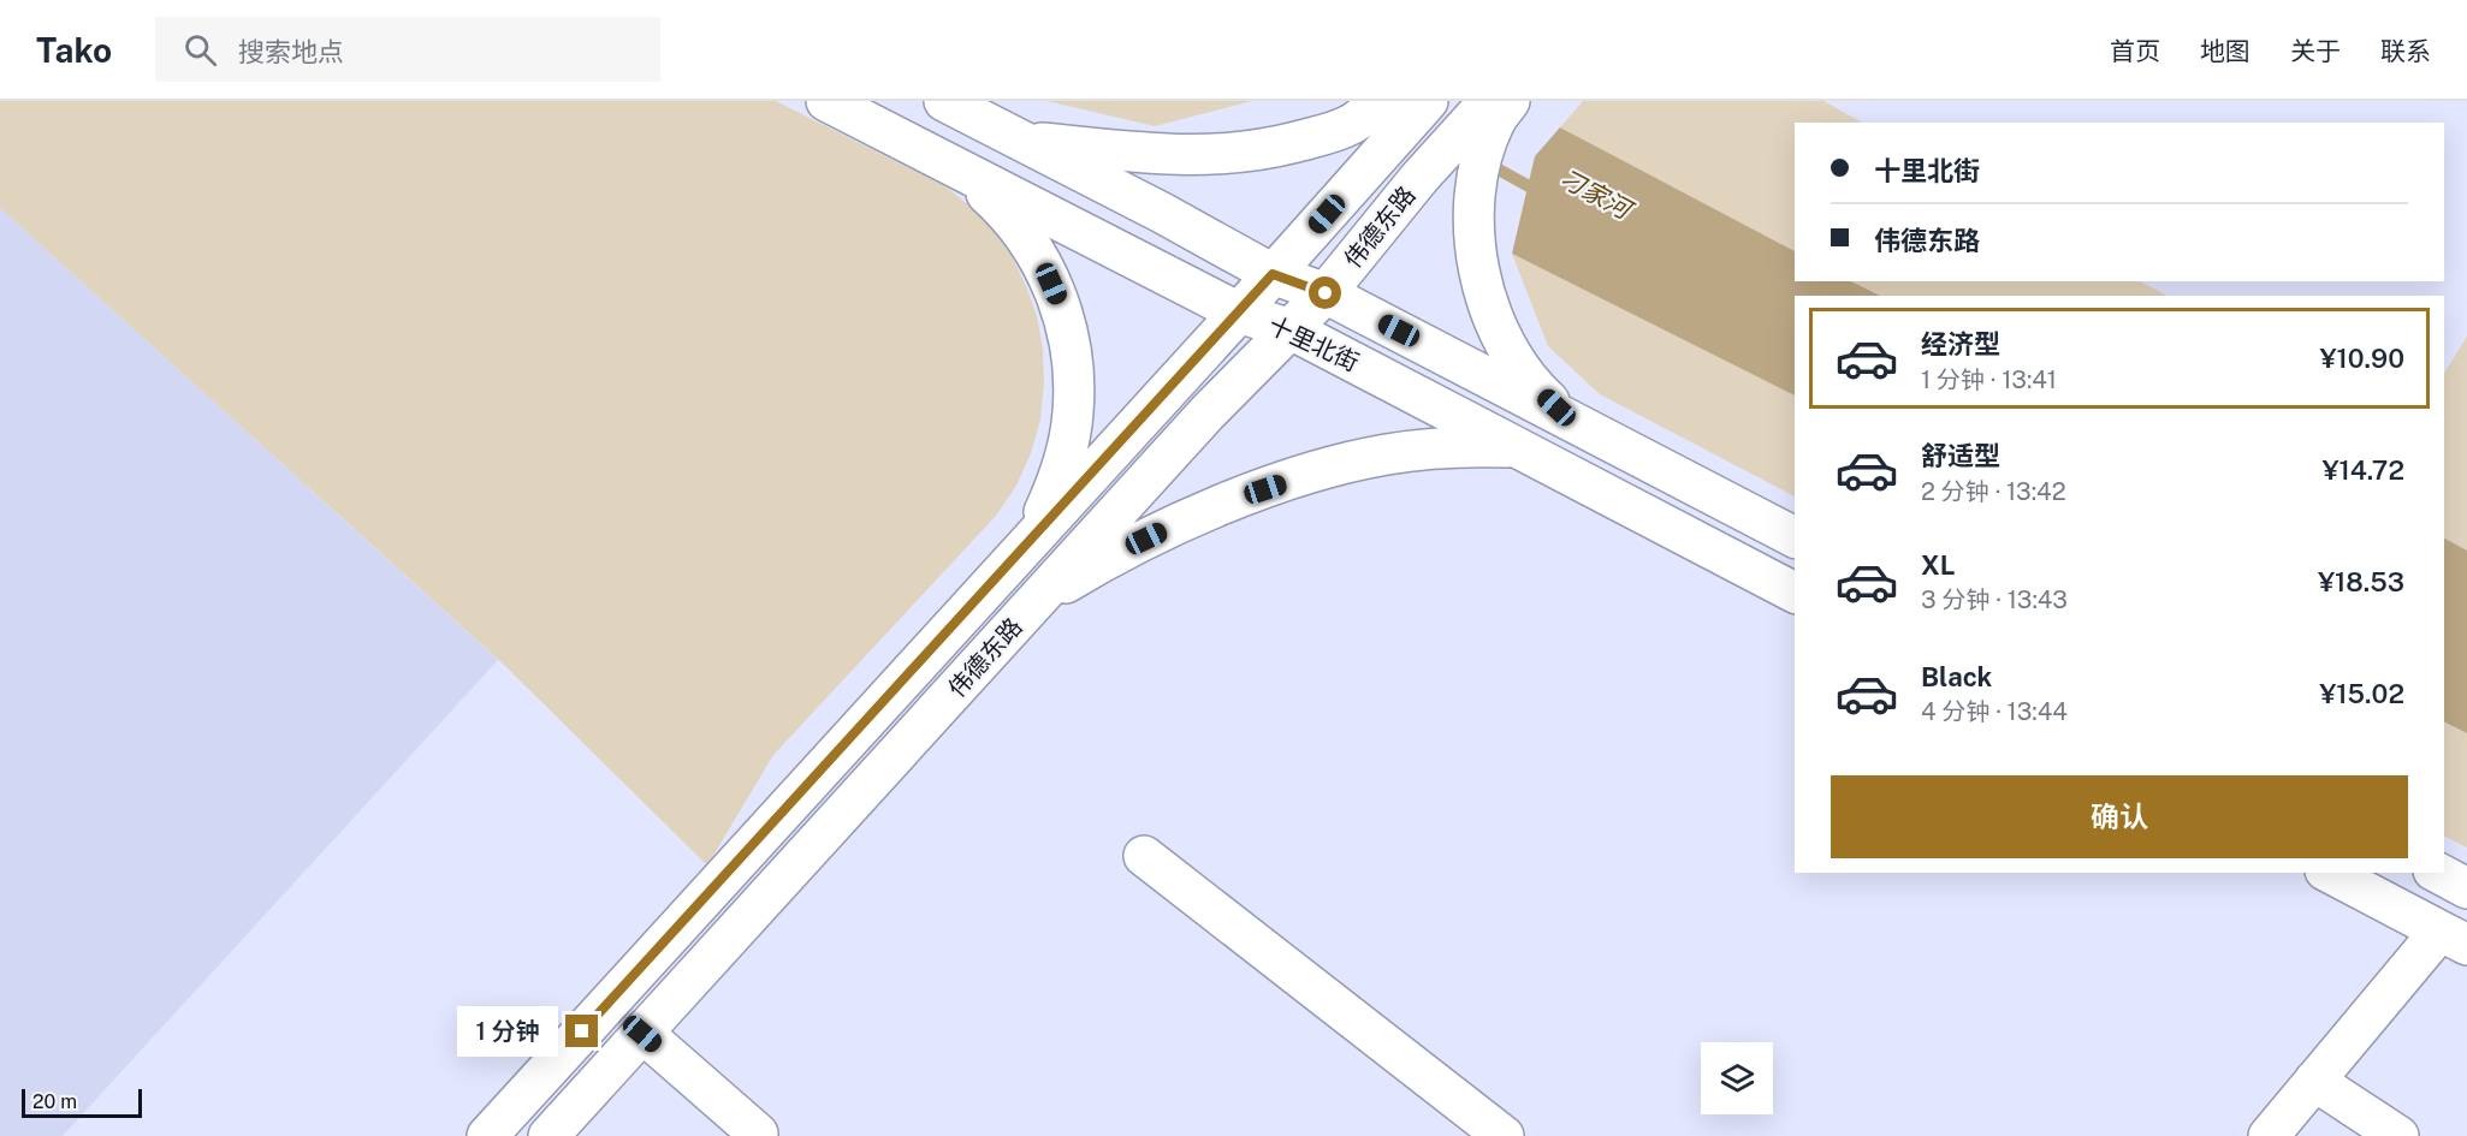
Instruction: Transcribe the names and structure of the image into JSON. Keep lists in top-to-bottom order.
{
  "streets": {
    "main road": ["伟德东路", "十里北街"]
  },
  "crossings": [
    ["伟德东路", "十里北街"]
  ],
  "water": ["刁家河"],
  "scale_bar": "20 m",
  "page": {
    "header": "Tako",
    "search": "搜索地点",
    "nav": [
      "首页",
      "地图",
      "关于",
      "联系"
    ],
    "banner": ["十里北街", "伟德东路"],
    "list": [
      {
        "name": "经济型",
        "note": "1 分钟 · 13:41",
        "value": "¥10.90"
      },
      {
        "name": "舒适型",
        "note": "2 分钟 · 13:42",
        "value": "¥14.72"
      },
      {
        "name": "XL",
        "note": "3 分钟 · 13:43",
        "value": "¥18.53"
      },
      {
        "name": "Black",
        "note": "4 分钟 · 13:44",
        "value": "¥15.02"
      }
    ],
    "buttons": "确认",
    "bubble": "1 分钟",
    "scale": "20 m"
  }
}
